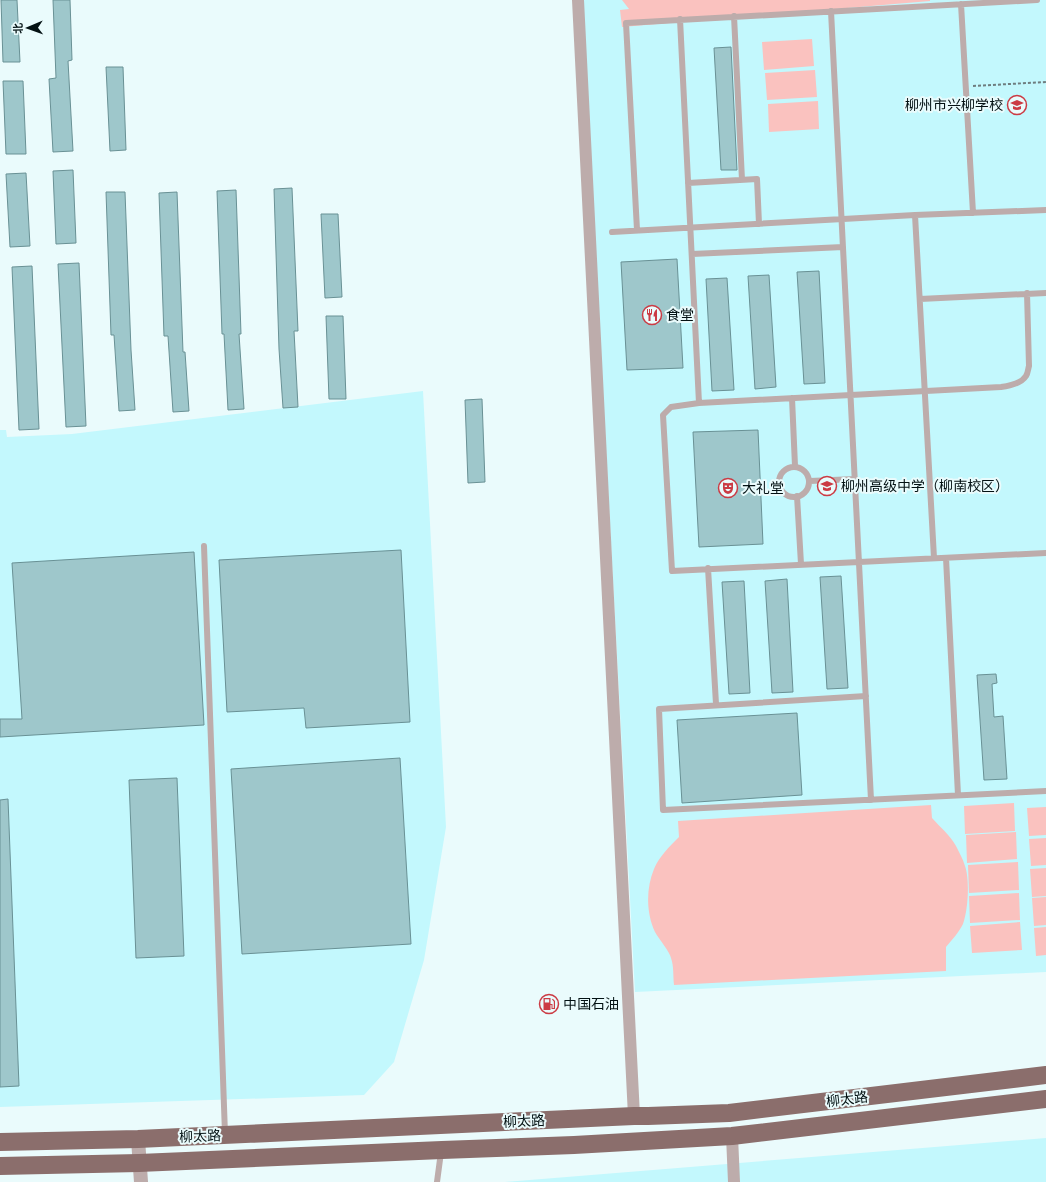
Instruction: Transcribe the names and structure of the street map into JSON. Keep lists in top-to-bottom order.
{
  "streets": {
    "main road": ["柳太路"]
  },
  "places": {
    "school or university": ["柳州市兴柳学校", "柳州高级中学（柳南校区）"],
    "restaurant": ["食堂"],
    "theatre": ["大礼堂"],
    "fuel station": ["中国石油"]
  },
  "north": "left"
}
